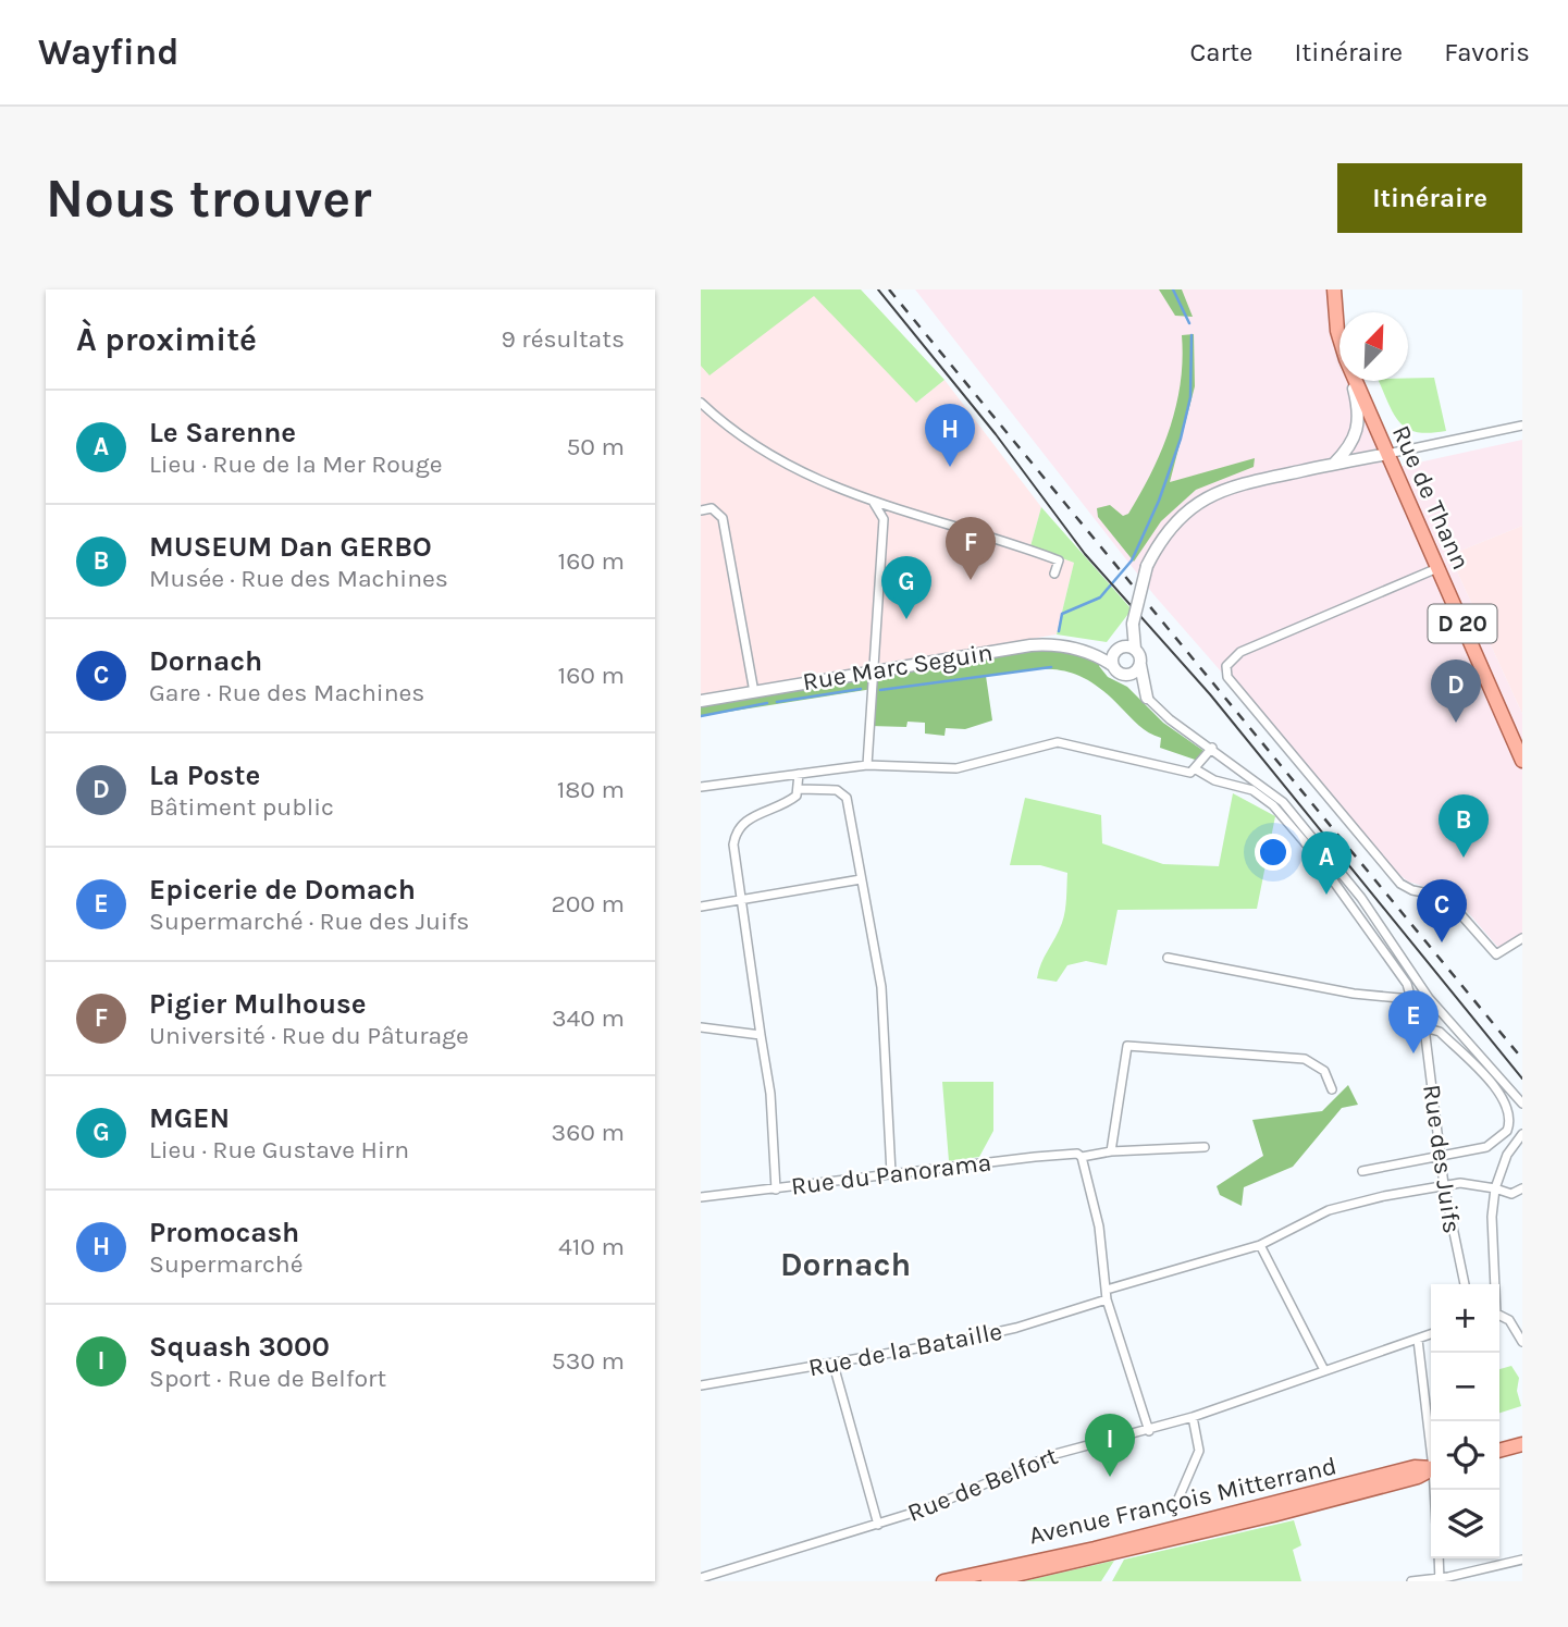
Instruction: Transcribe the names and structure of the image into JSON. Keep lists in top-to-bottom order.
{
  "streets": {
    "main road": ["Rue de Thann", "D 20", "Avenue François Mitterrand"],
    "street": [
      "Rue Marc Seguin",
      "Rue des Juifs",
      "Rue du Panorama",
      "Rue de la Bataille",
      "Rue de Belfort"
    ]
  },
  "districts": ["Dornach"],
  "north": "top right",
  "page": {
    "header": "Wayfind",
    "nav": ["Carte", "Itinéraire", "Favoris"],
    "buttons": "Itinéraire",
    "title": "Nous trouver",
    "heading": ["À proximité", "9 résultats"],
    "list": [
      {
        "mark": "A",
        "name": "Le Sarenne",
        "note": "Lieu · Rue de la Mer Rouge",
        "value": "50 m"
      },
      {
        "mark": "B",
        "name": "MUSEUM Dan GERBO",
        "note": "Musée · Rue des Machines",
        "value": "160 m"
      },
      {
        "mark": "C",
        "name": "Dornach",
        "note": "Gare · Rue des Machines",
        "value": "160 m"
      },
      {
        "mark": "D",
        "name": "La Poste",
        "note": "Bâtiment public",
        "value": "180 m"
      },
      {
        "mark": "E",
        "name": "Epicerie de Domach",
        "note": "Supermarché · Rue des Juifs",
        "value": "200 m"
      },
      {
        "mark": "F",
        "name": "Pigier Mulhouse",
        "note": "Université · Rue du Pâturage",
        "value": "340 m"
      },
      {
        "mark": "G",
        "name": "MGEN",
        "note": "Lieu · Rue Gustave Hirn",
        "value": "360 m"
      },
      {
        "mark": "H",
        "name": "Promocash",
        "note": "Supermarché",
        "value": "410 m"
      },
      {
        "mark": "I",
        "name": "Squash 3000",
        "note": "Sport · Rue de Belfort",
        "value": "530 m"
      }
    ],
    "pins": [
      "H",
      "F",
      "G",
      "D",
      "B",
      "A",
      "C",
      "E",
      "I"
    ],
    "map_buttons": ["+", "−"]
  }
}
